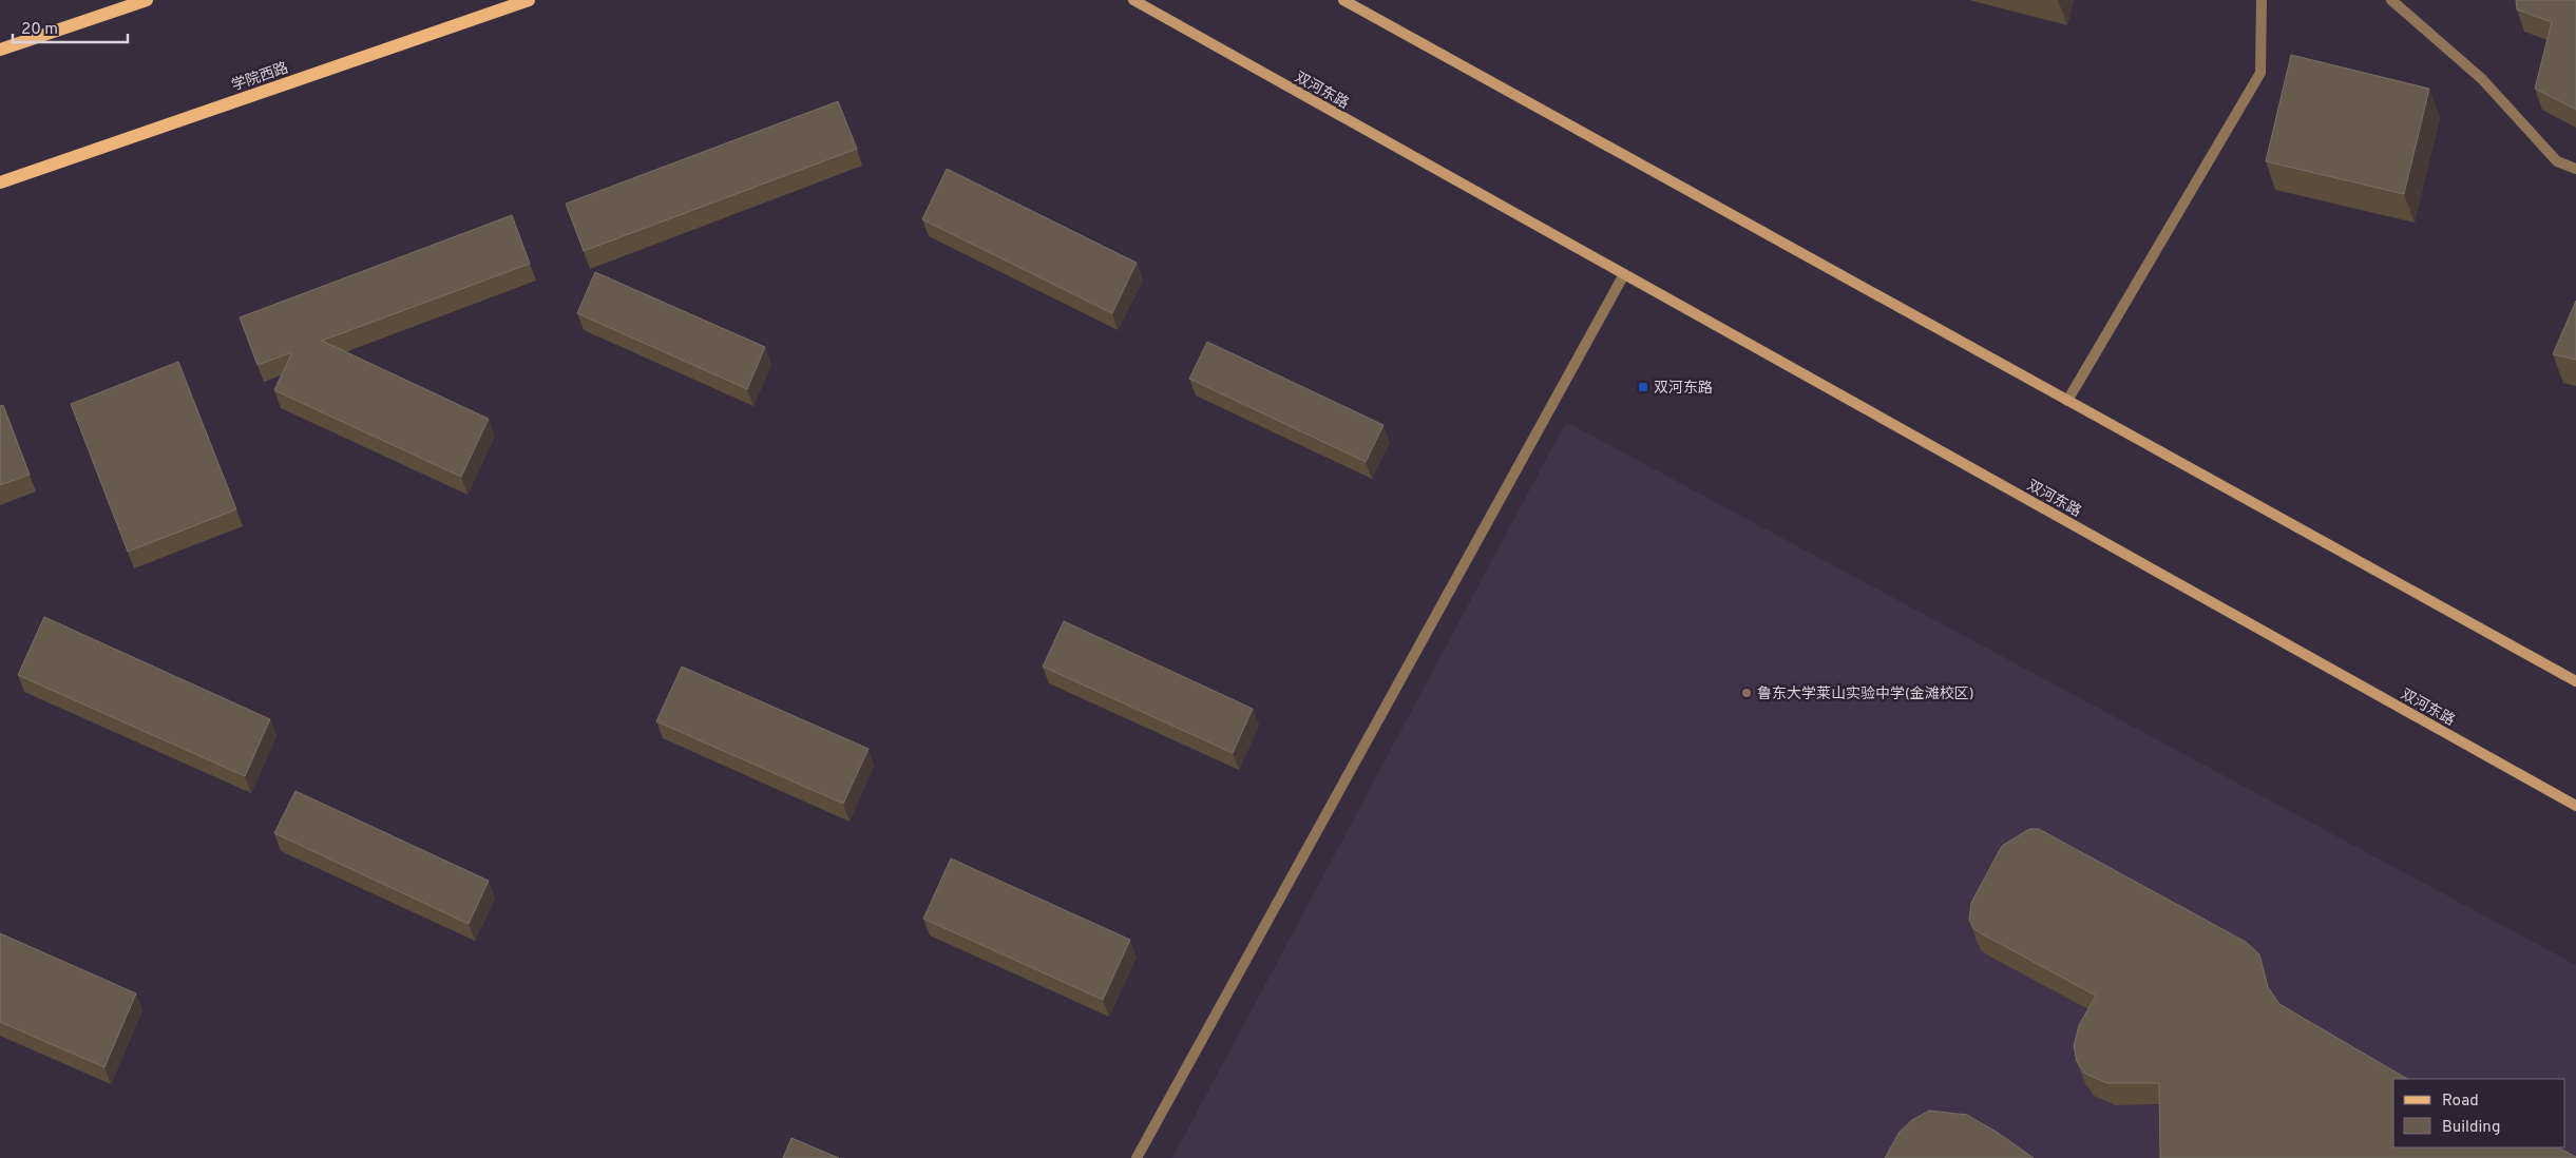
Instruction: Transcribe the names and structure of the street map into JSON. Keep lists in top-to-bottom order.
{
  "streets": {
    "main road": ["学院西路"],
    "street": ["双河东路"]
  },
  "places": {
    "transit": ["双河东路"],
    "other": ["鲁东大学莱山实验中学(金滩校区)"]
  },
  "legend": ["Road", "Building"],
  "scale_bar": "20 m"
}
